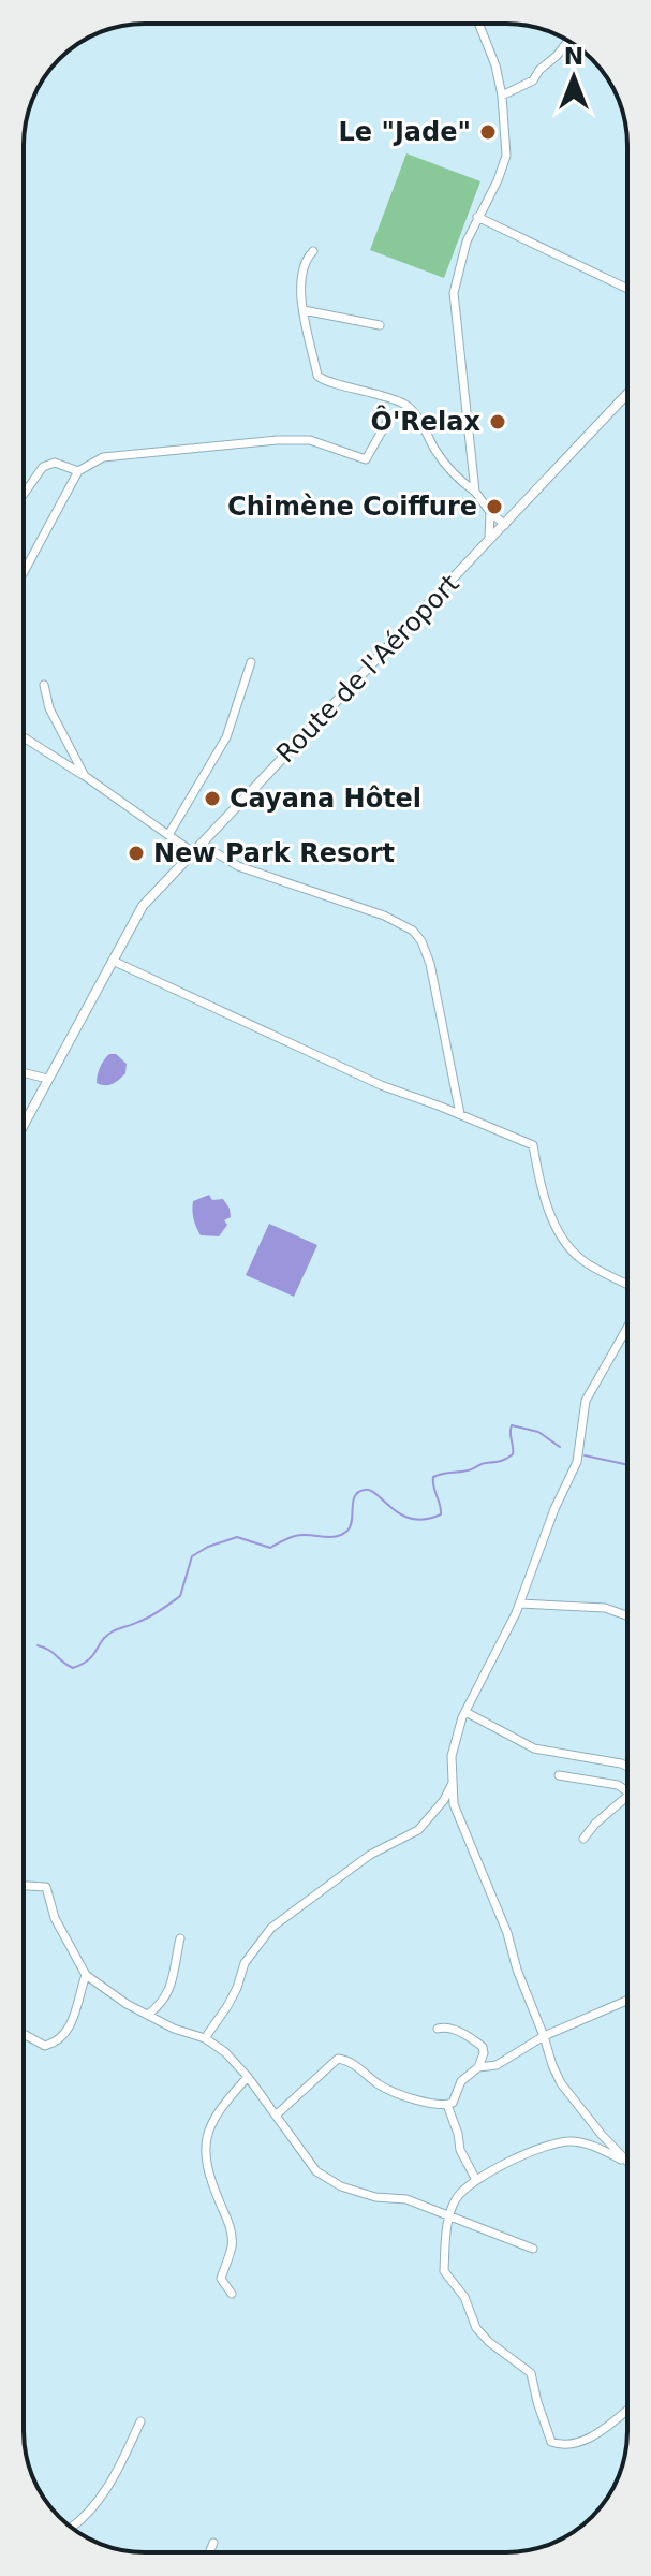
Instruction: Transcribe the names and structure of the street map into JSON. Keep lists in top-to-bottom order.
{
  "streets": {
    "main road": ["Route de l'Aéroport"]
  },
  "places": [
    "Le \"Jade\"",
    "Ô'Relax",
    "Chimène Coiffure",
    "Cayana Hôtel",
    "New Park Resort"
  ],
  "north": "top"
}
